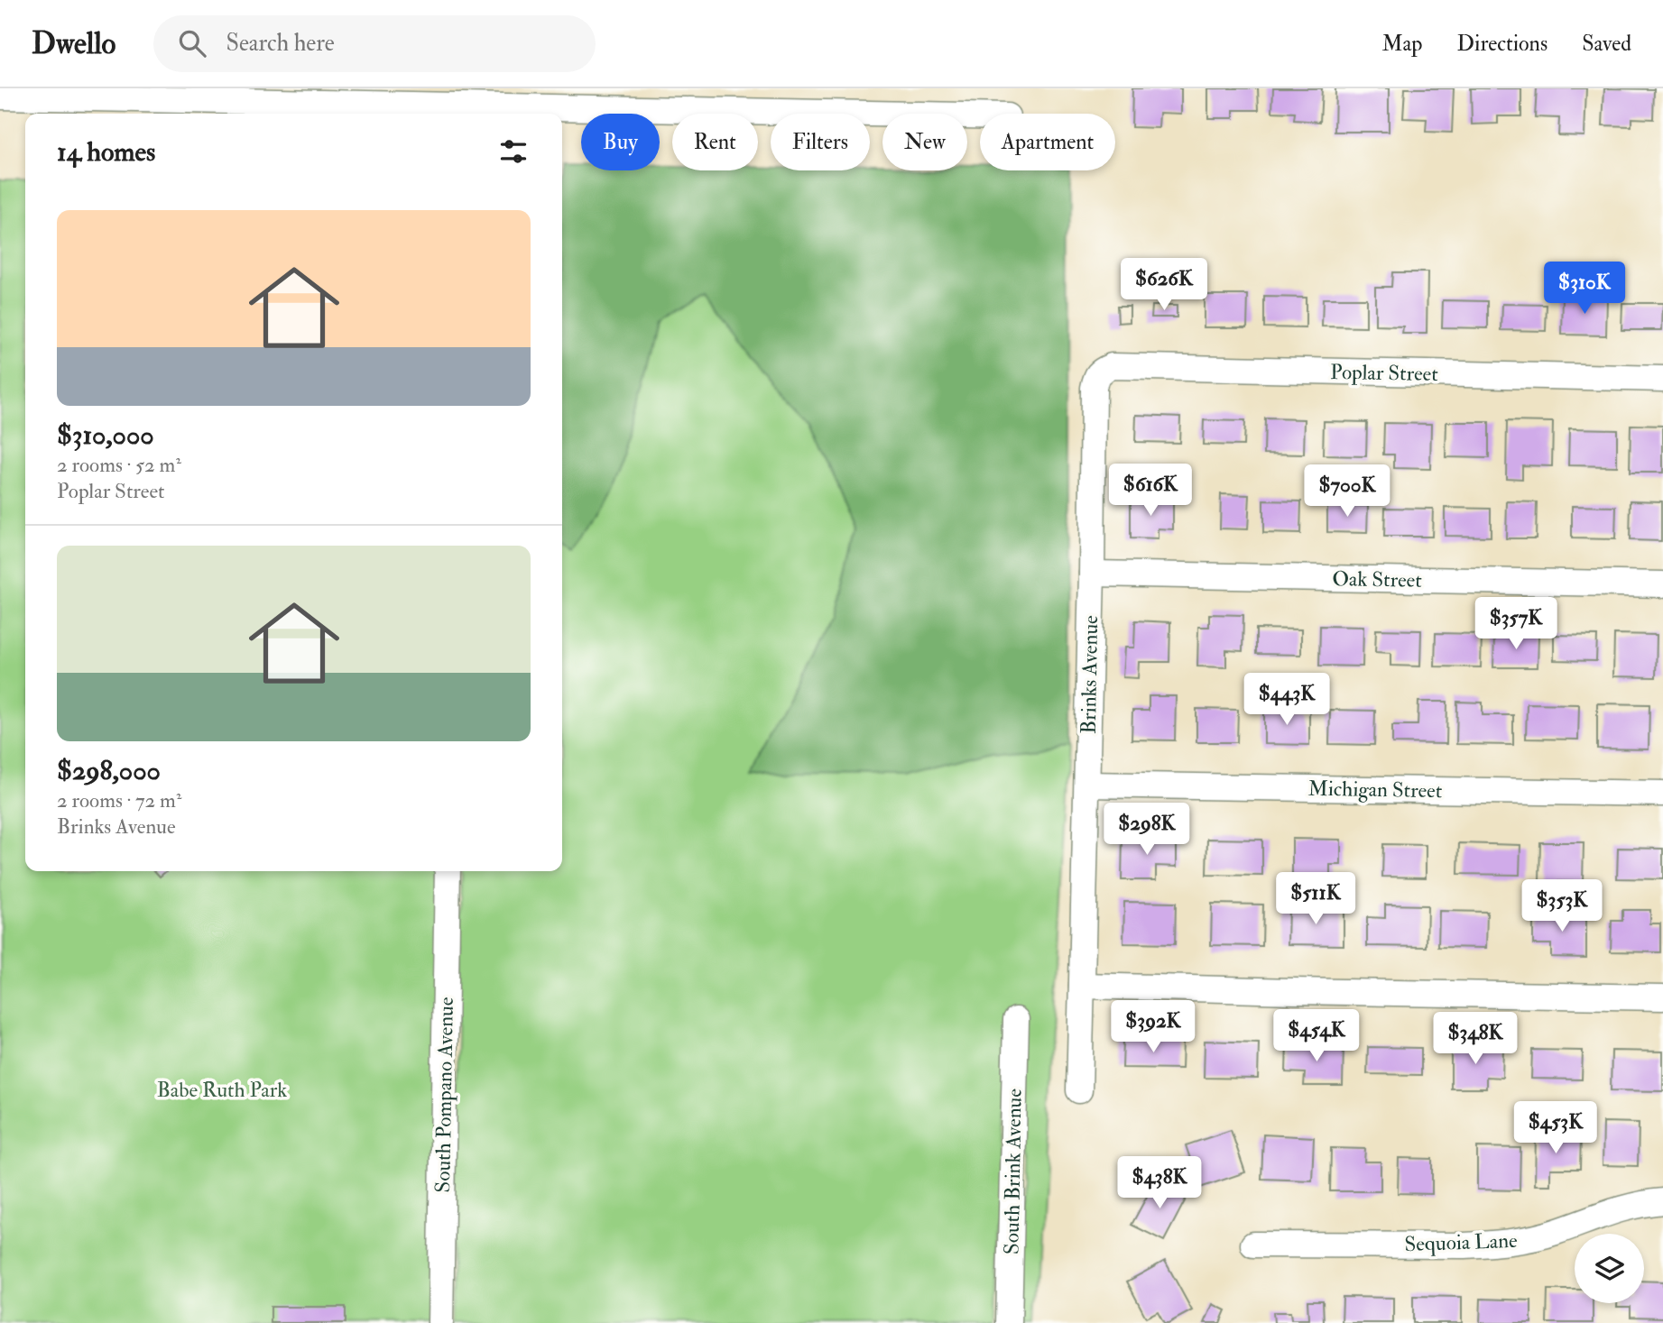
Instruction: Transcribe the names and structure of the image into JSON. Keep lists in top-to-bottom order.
{
  "streets": {
    "street": [
      "Poplar Street",
      "Oak Street",
      "Brinks Avenue",
      "Michigan Street",
      "South Pompano Avenue",
      "South Brink Avenue",
      "Sequoia Lane"
    ]
  },
  "crossings": [
    ["Poplar Street", "Brinks Avenue"],
    ["Oak Street", "Brinks Avenue"],
    ["Brinks Avenue", "Michigan Street"]
  ],
  "parks": ["Babe Ruth Park"],
  "page": {
    "header": "Dwello",
    "search": "Search here",
    "nav": ["Map", "Directions", "Saved"],
    "chip": [
      "Buy",
      "Rent",
      "Filters",
      "New",
      "Apartment"
    ],
    "heading": "14 homes",
    "list": [
      {
        "name": "$310,000",
        "note": "2 rooms · 52 m² · Poplar Street"
      },
      {
        "name": "$298,000",
        "note": "2 rooms · 72 m² · Brinks Avenue"
      }
    ],
    "price": [
      "$626K",
      "$310K",
      "$616K",
      "$700K",
      "$357K",
      "$443K",
      "$298K",
      "$511K",
      "$353K",
      "$392K",
      "$454K",
      "$348K",
      "$453K",
      "$438K"
    ]
  }
}
